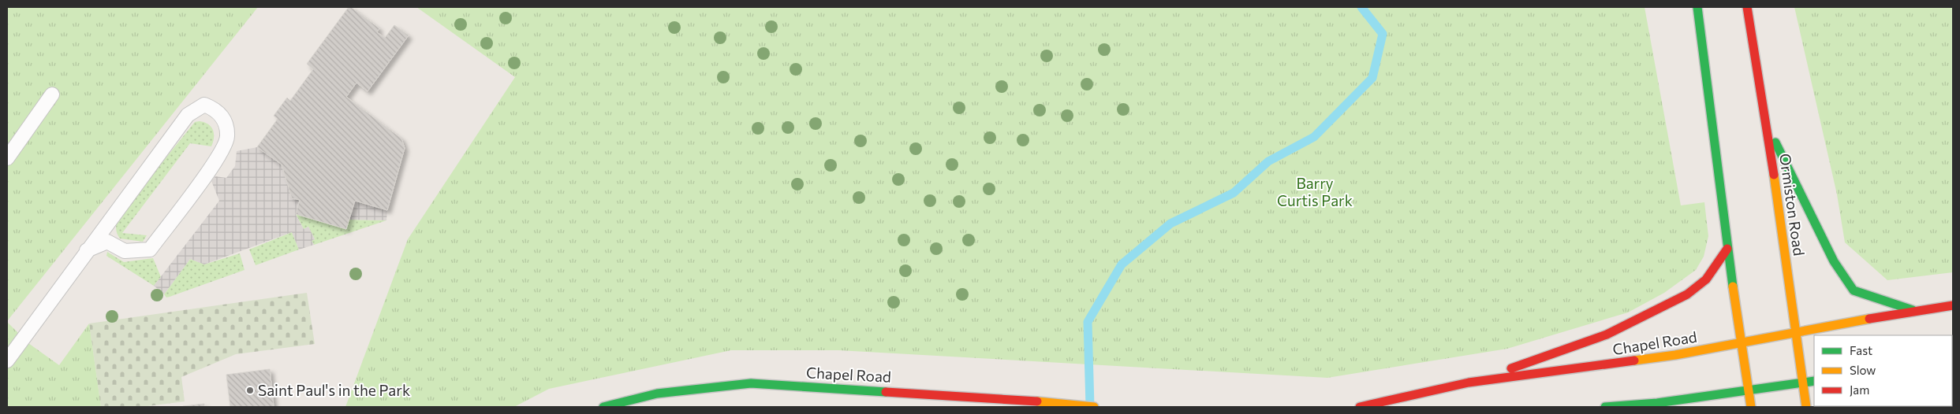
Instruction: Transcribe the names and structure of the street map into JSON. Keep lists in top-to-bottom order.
{
  "streets": {
    "main road": ["Ormiston Road", "Chapel Road"]
  },
  "crossings": [
    ["Ormiston Road", "Chapel Road"]
  ],
  "parks": ["Barry Curtis Park"],
  "places": ["Saint Paul's in the Park"],
  "legend": ["Fast", "Slow", "Jam"]
}
